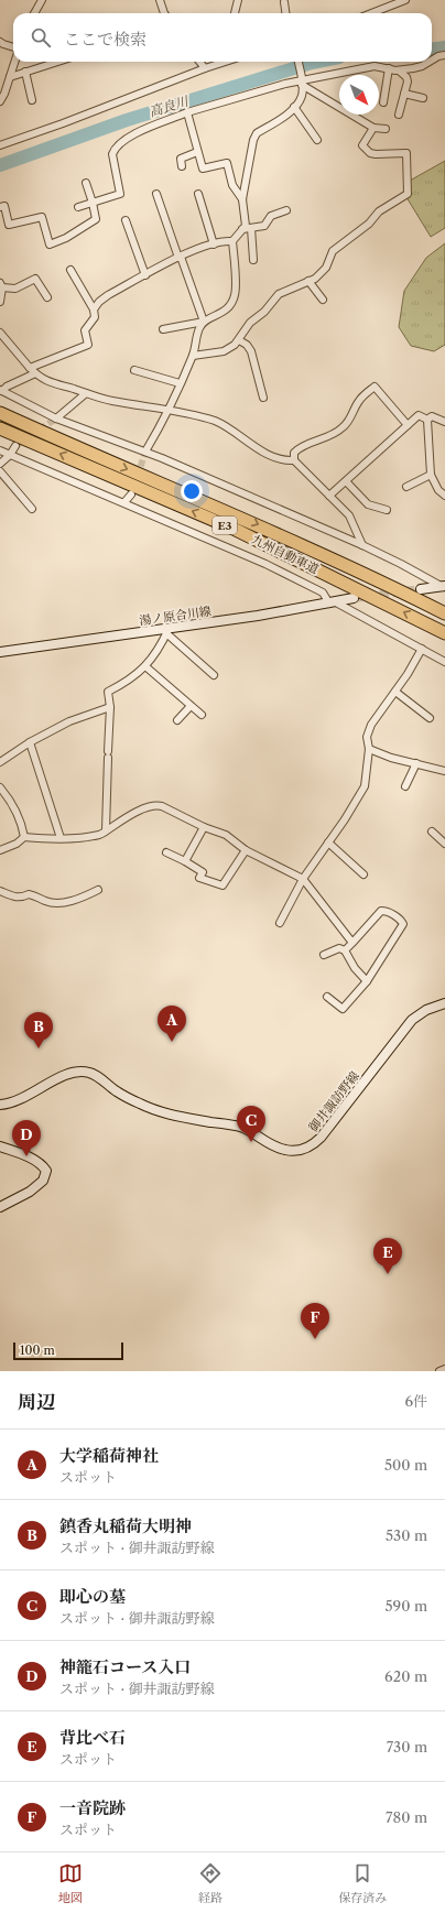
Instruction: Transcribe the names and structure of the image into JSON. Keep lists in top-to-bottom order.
{
  "streets": {
    "highway": ["E3", "九州自動車道"],
    "main road": ["湯ノ原合川線", "御井諏訪野線"]
  },
  "water": ["高良川"],
  "scale_bar": "100 m",
  "north": "bottom right",
  "page": {
    "search": "ここで検索",
    "pins": [
      "A",
      "B",
      "C",
      "D",
      "E",
      "F"
    ],
    "scale": "100 m",
    "heading": ["周辺", "6件"],
    "list": [
      {
        "mark": "A",
        "name": "大学稲荷神社",
        "note": "スポット",
        "value": "500 m"
      },
      {
        "mark": "B",
        "name": "鎮香丸稲荷大明神",
        "note": "スポット · 御井諏訪野線",
        "value": "530 m"
      },
      {
        "mark": "C",
        "name": "即心の墓",
        "note": "スポット · 御井諏訪野線",
        "value": "590 m"
      },
      {
        "mark": "D",
        "name": "神籠石コース入口",
        "note": "スポット · 御井諏訪野線",
        "value": "620 m"
      },
      {
        "mark": "E",
        "name": "背比べ石",
        "note": "スポット",
        "value": "730 m"
      },
      {
        "mark": "F",
        "name": "一音院跡",
        "note": "スポット",
        "value": "780 m"
      }
    ],
    "nav": ["地図", "経路", "保存済み"]
  }
}
